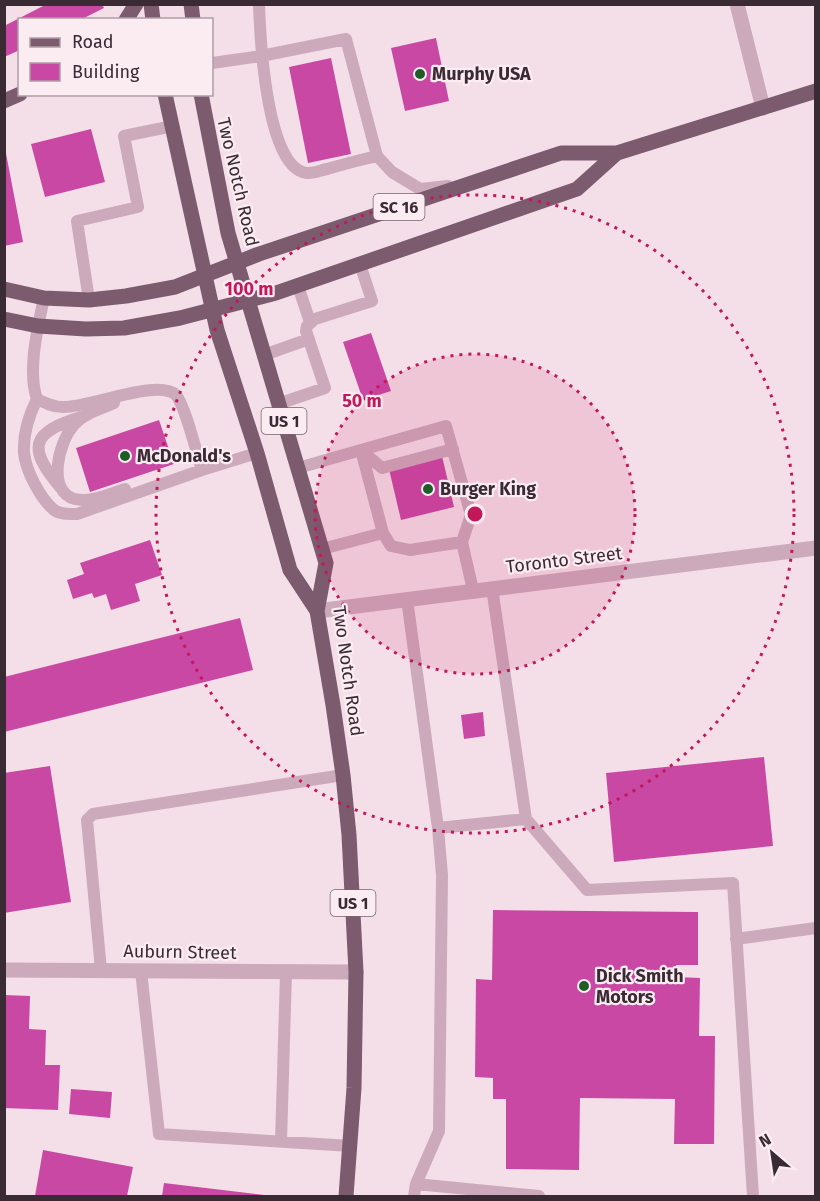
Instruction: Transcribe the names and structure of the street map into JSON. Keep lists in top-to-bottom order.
{
  "streets": {
    "main road": ["Two Notch Road", "SC 16", "US 1"],
    "street": ["Toronto Street", "Auburn Street"]
  },
  "crossings": [
    ["Two Notch Road", "SC 16"],
    ["Two Notch Road", "Toronto Street"],
    ["Two Notch Road", "Auburn Street"]
  ],
  "places": [
    "Murphy USA",
    "McDonald's",
    "Burger King",
    "Dick Smith Motors"
  ],
  "legend": ["Road", "Building"],
  "north": "top left",
  "rings": ["100 m", "50 m"]
}
